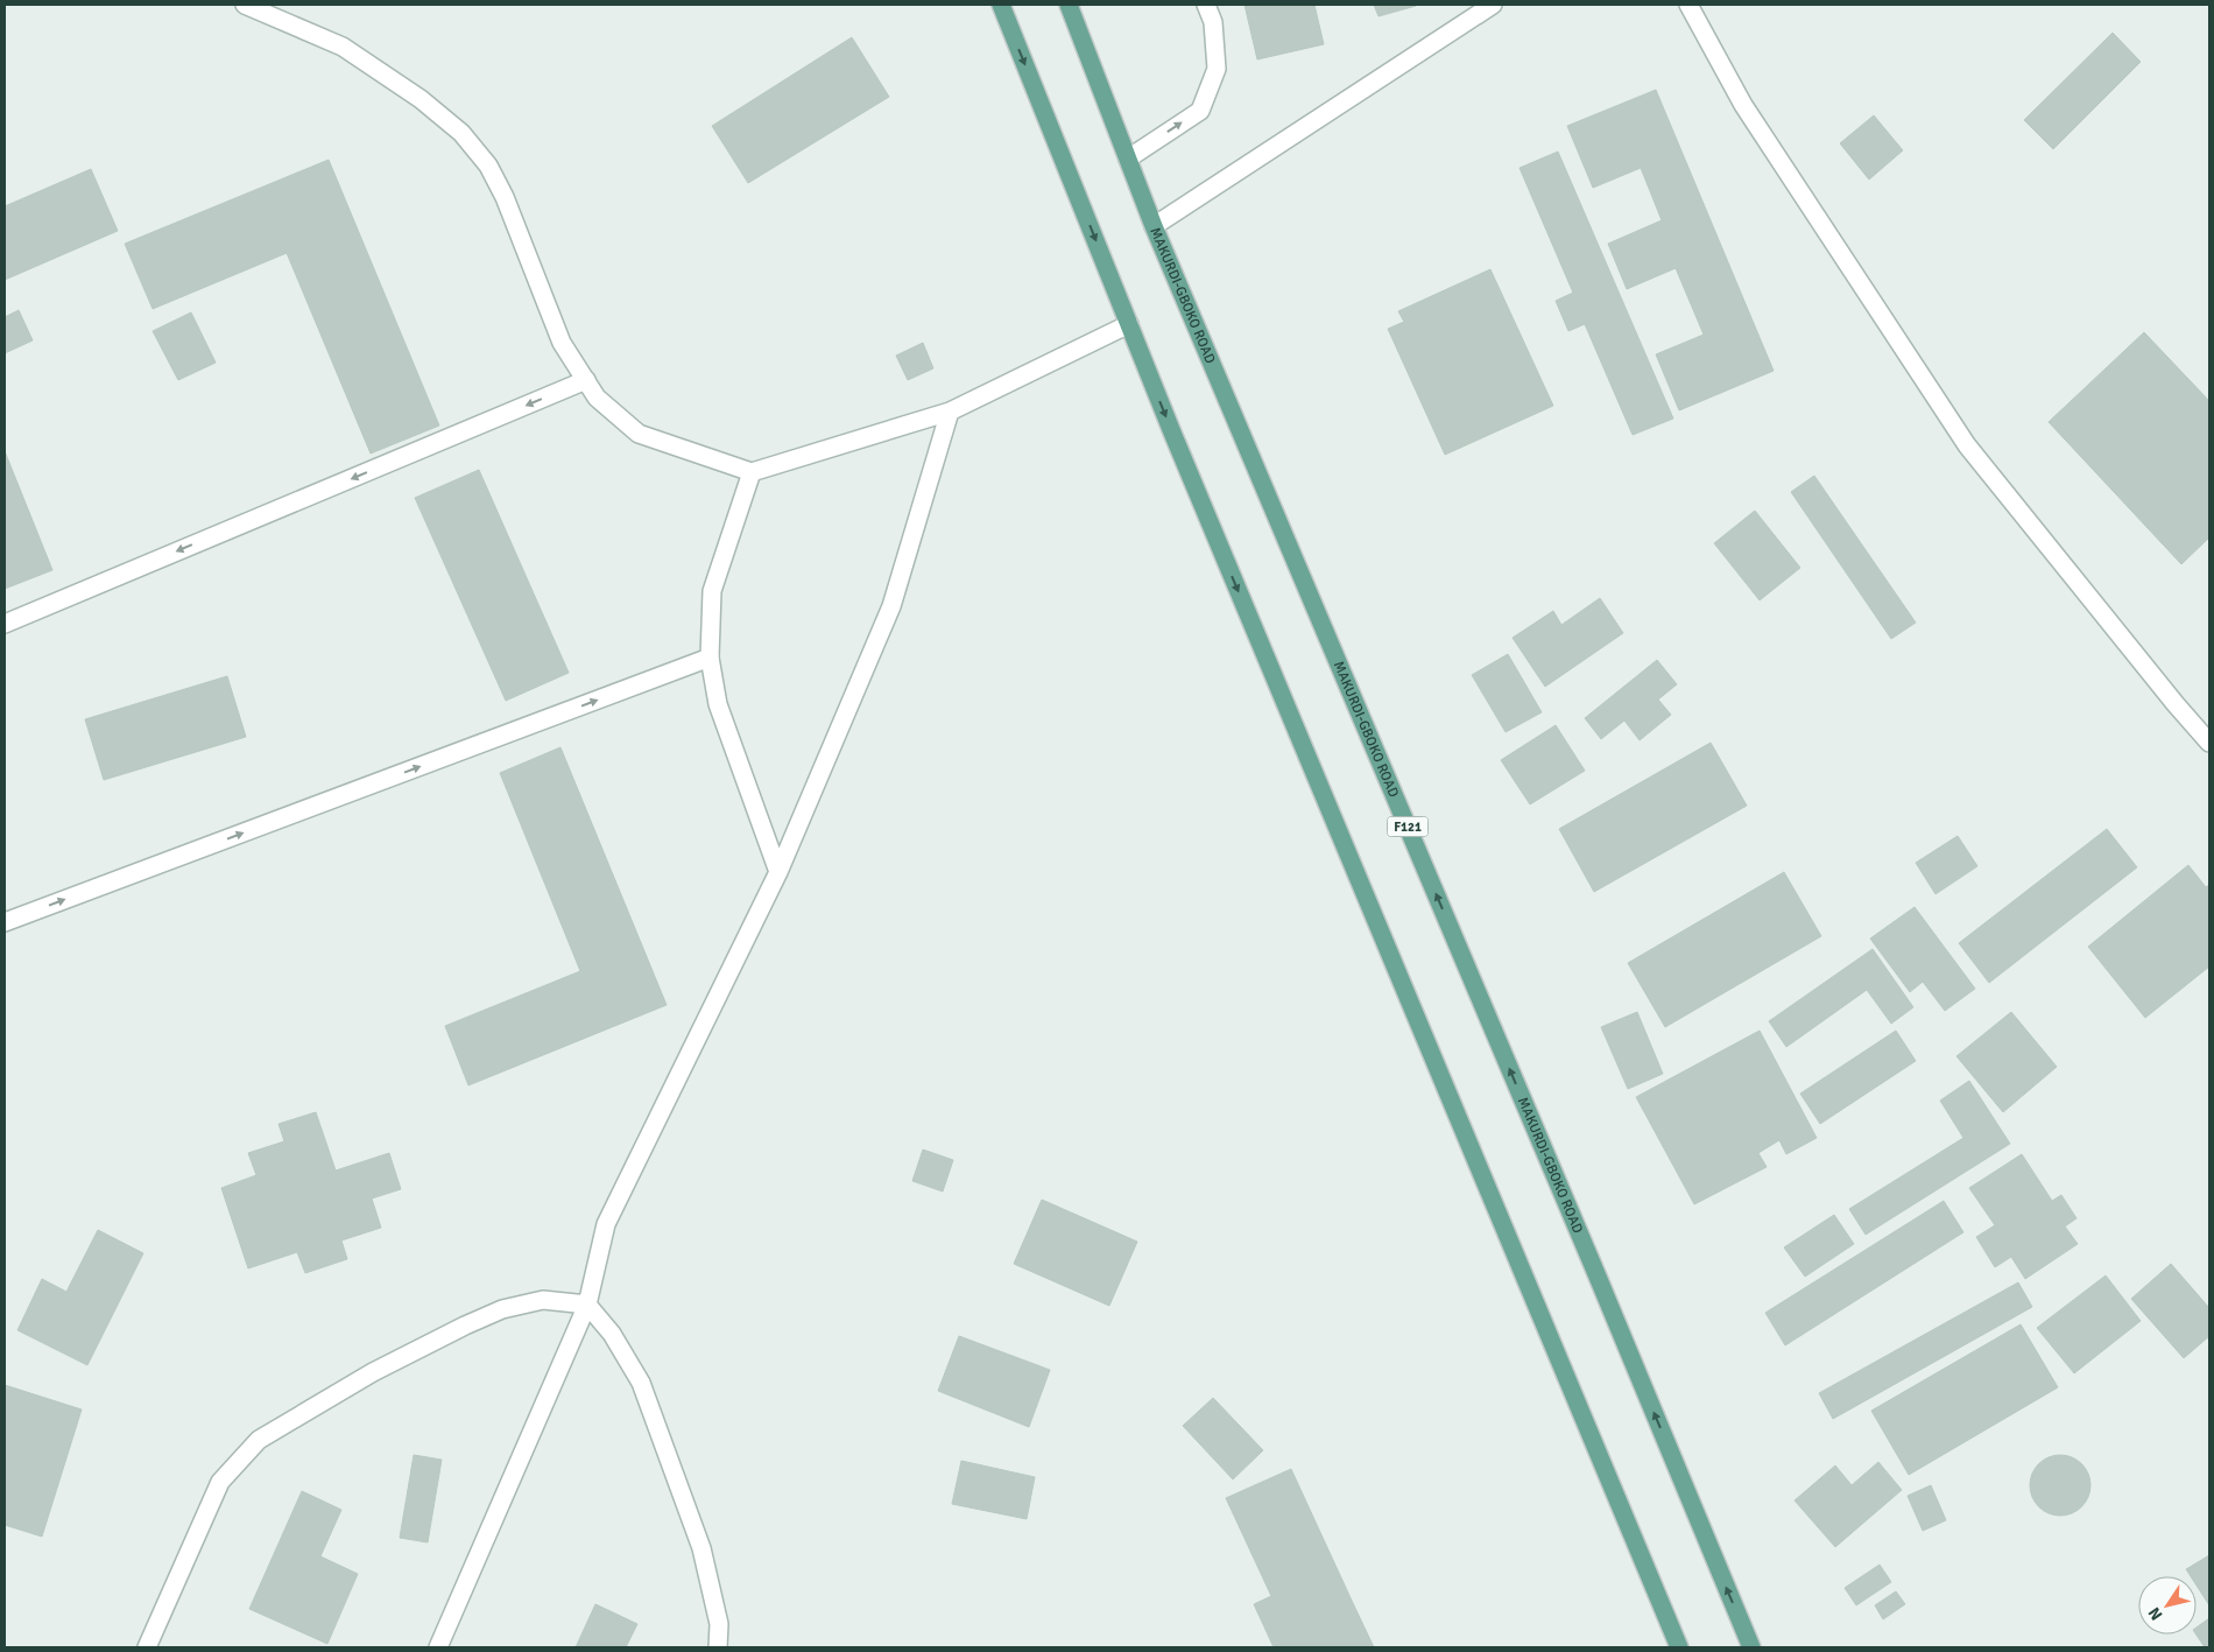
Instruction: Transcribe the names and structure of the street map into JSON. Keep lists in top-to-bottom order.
{
  "streets": {
    "main road": ["MAKURDI-GBOKO ROAD", "F121"]
  },
  "north": "bottom left"
}
